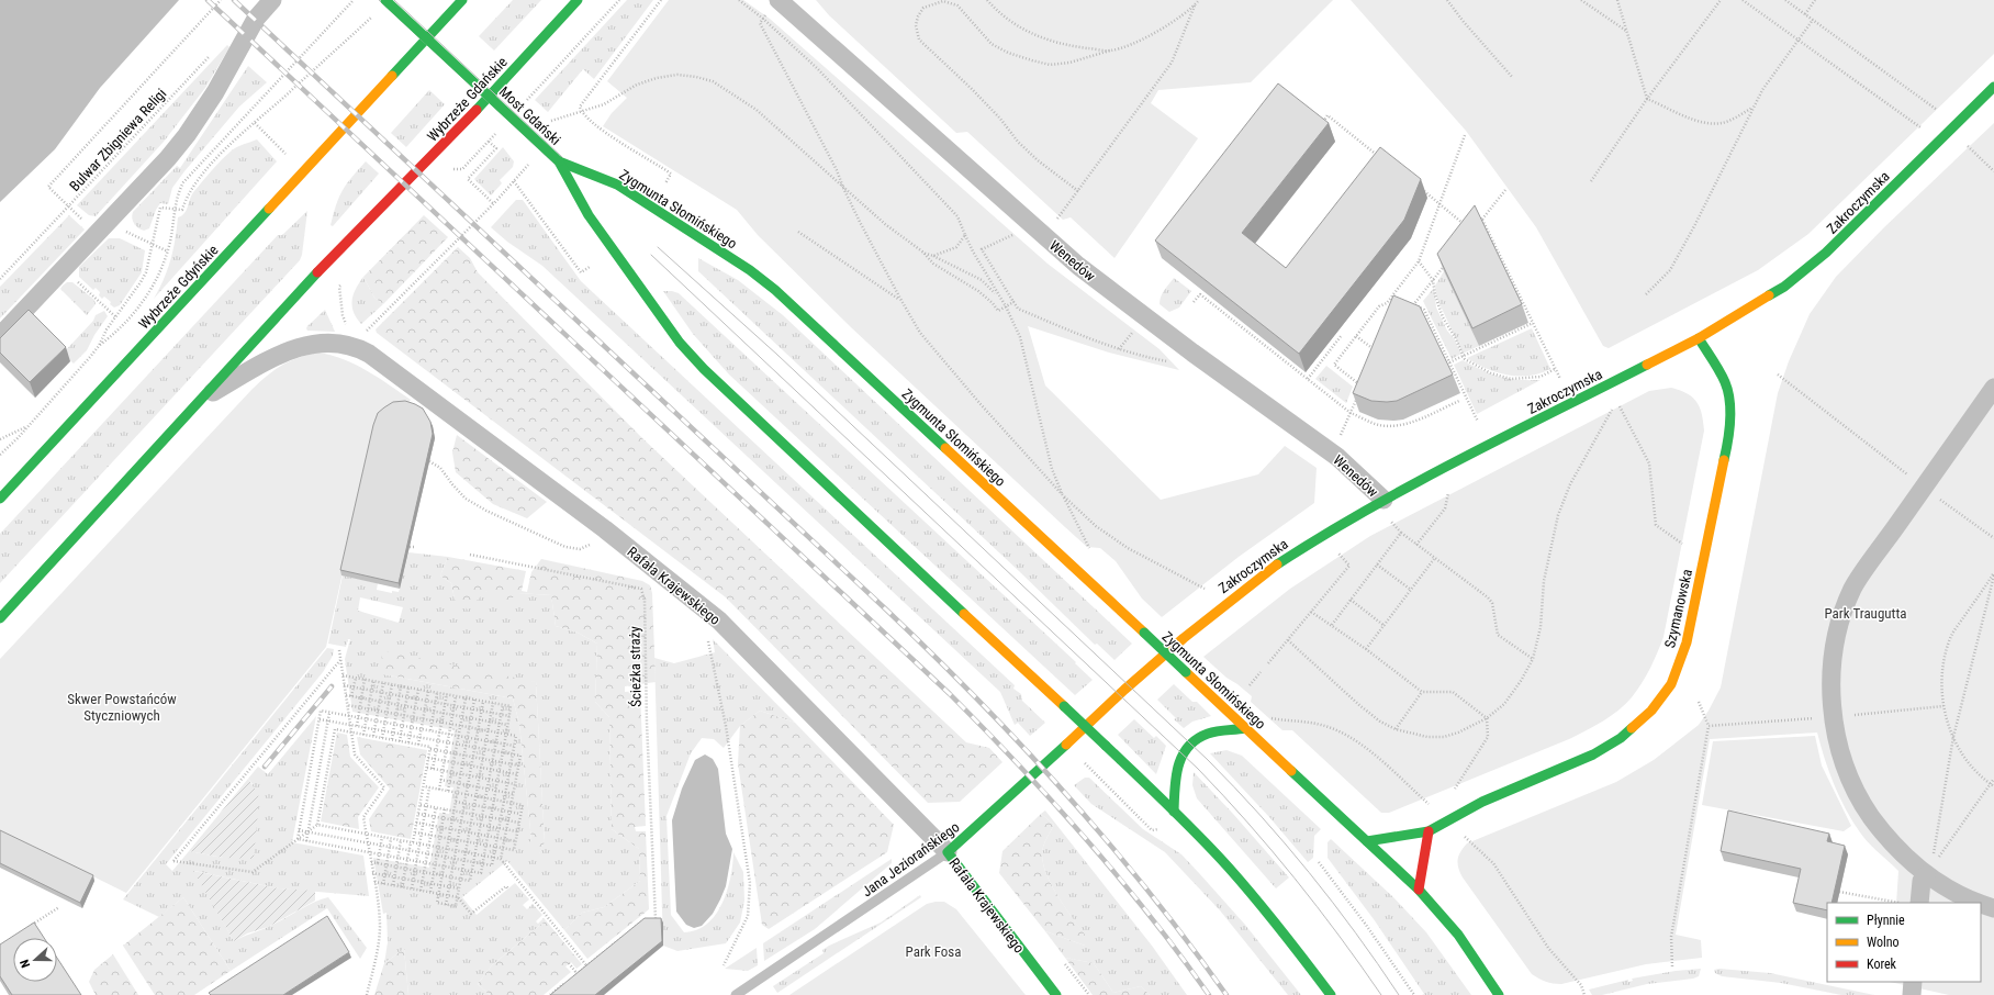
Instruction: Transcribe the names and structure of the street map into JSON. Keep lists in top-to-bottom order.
{
  "streets": {
    "main road": [
      "Wybrzeże Gdańskie",
      "Most Gdański",
      "Zakroczymska",
      "Zygmunta Słomińskiego",
      "Wybrzeże Gdyńskie",
      "Rafała Krajewskiego",
      "Szymanowska",
      "Jana Jeziorańskiego"
    ],
    "street": ["Wenedów"],
    "path": ["Bulwar Zbigniewa Religi", "Ścieżka straży"]
  },
  "crossings": [
    ["Wybrzeże Gdańskie", "Rafała Krajewskiego"],
    ["Most Gdański", "Zygmunta Słomińskiego"],
    ["Zakroczymska", "Wenedów"],
    ["Zakroczymska", "Szymanowska"],
    ["Zakroczymska", "Jana Jeziorańskiego"],
    ["Zygmunta Słomińskiego", "Szymanowska"],
    ["Rafała Krajewskiego", "Jana Jeziorańskiego"]
  ],
  "parks": ["Park Traugutta", "Skwer Powstańców Styczniowych", "Park Fosa"],
  "legend": ["Płynnie", "Wolno", "Korek"],
  "north": "left"
}
